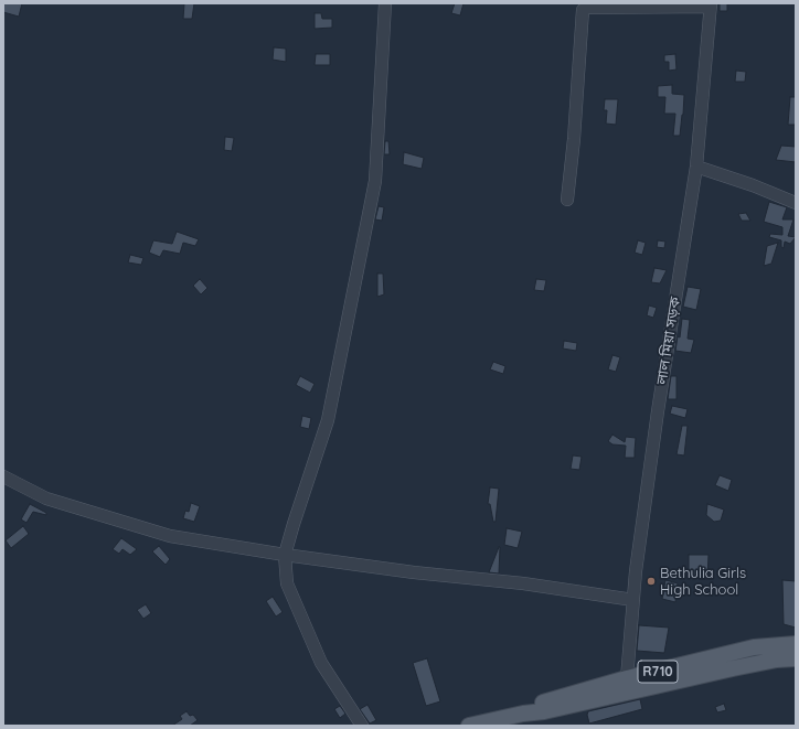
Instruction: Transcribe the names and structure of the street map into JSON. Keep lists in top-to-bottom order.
{
  "streets": {
    "main road": ["R710"],
    "street": ["লাল মিয়া সড়ক"]
  },
  "crossings": [
    ["লাল মিয়া সড়ক", "R710"]
  ],
  "places": ["Bethulia Girls High School"]
}
